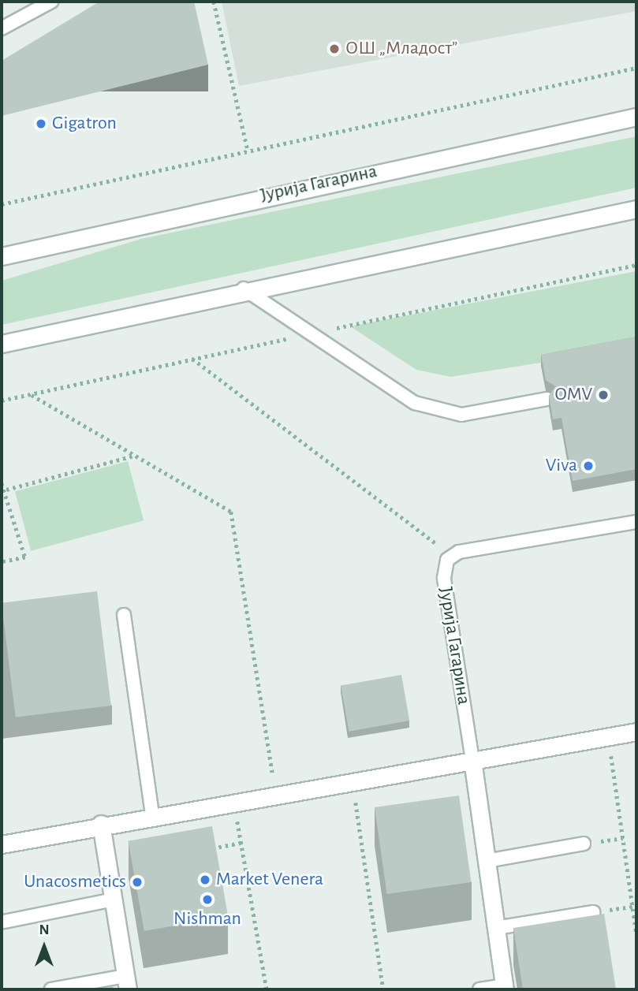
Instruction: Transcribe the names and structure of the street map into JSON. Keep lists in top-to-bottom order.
{
  "streets": {
    "main road": ["Јурија Гагарина"]
  },
  "places": [
    "ОШ „Младост”",
    "Gigatron",
    "OMV",
    "Viva",
    "Market Venera",
    "Unacosmetics",
    "Nishman"
  ],
  "north": "top"
}
